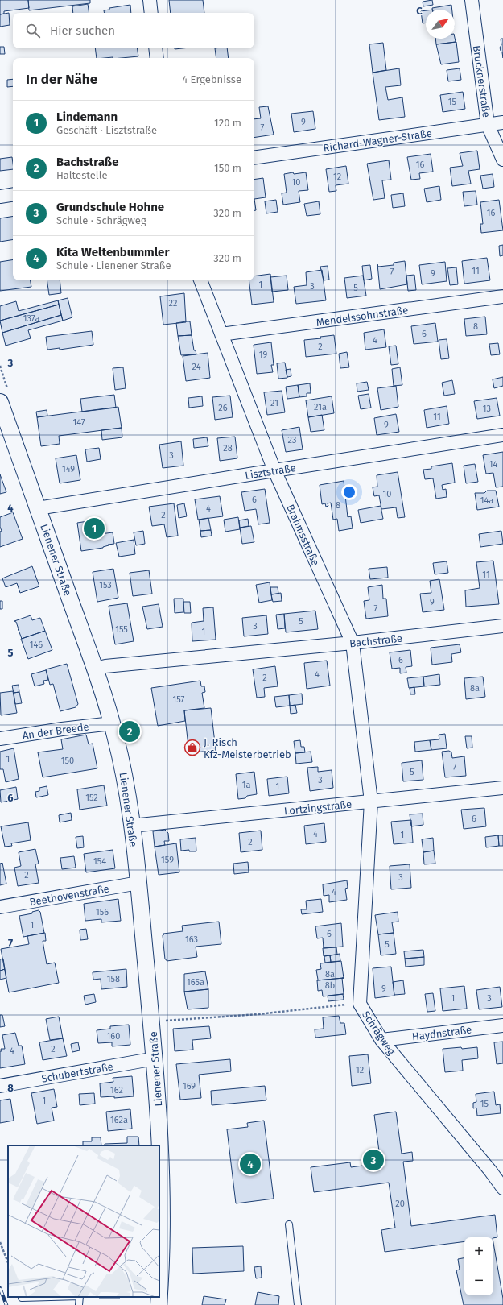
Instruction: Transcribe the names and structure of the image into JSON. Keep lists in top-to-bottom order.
{
  "streets": {
    "street": [
      "Brucknerstraße",
      "Richard-Wagner-Straße",
      "Mendelssohnstraße",
      "Lisztstraße",
      "Brahmsstraße",
      "Lienener Straße",
      "Bachstraße",
      "An der Breede",
      "Lortzingstraße",
      "Beethovenstraße",
      "Schrägweg",
      "Haydnstraße",
      "Schubertstraße"
    ]
  },
  "crossings": [
    ["Brucknerstraße", "Richard-Wagner-Straße"],
    ["Mendelssohnstraße", "Brahmsstraße"],
    ["Lisztstraße", "Brahmsstraße"],
    ["Lisztstraße", "Lienener Straße"],
    ["Brahmsstraße", "Bachstraße"],
    ["Brahmsstraße", "Lortzingstraße"],
    ["Brahmsstraße", "Schrägweg"],
    ["Lienener Straße", "Bachstraße"],
    ["Lienener Straße", "An der Breede"],
    ["Lienener Straße", "Lortzingstraße"],
    ["Lienener Straße", "Beethovenstraße"],
    ["Lienener Straße", "Schubertstraße"],
    ["Lortzingstraße", "Schrägweg"],
    ["Schrägweg", "Haydnstraße"]
  ],
  "places": {
    "shop": ["J. Risch Kfz-Meisterbetrieb"]
  },
  "house_numbers": [
    "15",
    "9",
    "7",
    "16",
    "12",
    "10",
    "16",
    "11",
    "7",
    "9",
    "1",
    "3",
    "5",
    "22",
    "137a",
    "8",
    "6",
    "4",
    "2",
    "19",
    "24",
    "21",
    "21a",
    "26",
    "13",
    "11",
    "147",
    "9",
    "23",
    "28",
    "3",
    "14",
    "149",
    "10",
    "6",
    "14a",
    "8",
    "4",
    "2",
    "11",
    "153",
    "9",
    "7",
    "5",
    "3",
    "155",
    "1",
    "146",
    "6",
    "4",
    "2",
    "8a",
    "157",
    "1",
    "150",
    "7",
    "5",
    "3",
    "1a",
    "1",
    "152",
    "6",
    "4",
    "1",
    "2",
    "159",
    "154",
    "2",
    "3",
    "4",
    "156",
    "1",
    "6",
    "163",
    "5",
    "8a",
    "158",
    "165a",
    "8b",
    "9",
    "1",
    "3",
    "160",
    "2",
    "4",
    "12",
    "169",
    "162",
    "1",
    "15",
    "162a",
    "20"
  ],
  "north": "top right",
  "page": {
    "search": "Hier suchen",
    "heading": ["In der Nähe", "4 Ergebnisse"],
    "list": [
      {
        "mark": "1",
        "name": "Lindemann",
        "note": "Geschäft · Lisztstraße",
        "value": "120 m"
      },
      {
        "mark": "2",
        "name": "Bachstraße",
        "note": "Haltestelle",
        "value": "150 m"
      },
      {
        "mark": "3",
        "name": "Grundschule Hohne",
        "note": "Schule · Schrägweg",
        "value": "320 m"
      },
      {
        "mark": "4",
        "name": "Kita Weltenbummler",
        "note": "Schule · Lienener Straße",
        "value": "320 m"
      }
    ],
    "pins": [
      "1",
      "2",
      "3",
      "4"
    ],
    "map_buttons": ["+", "−"]
  },
  "grid": {
    "columns": ["C"],
    "rows": [
      "3",
      "4",
      "5",
      "6",
      "7",
      "8"
    ]
  }
}
